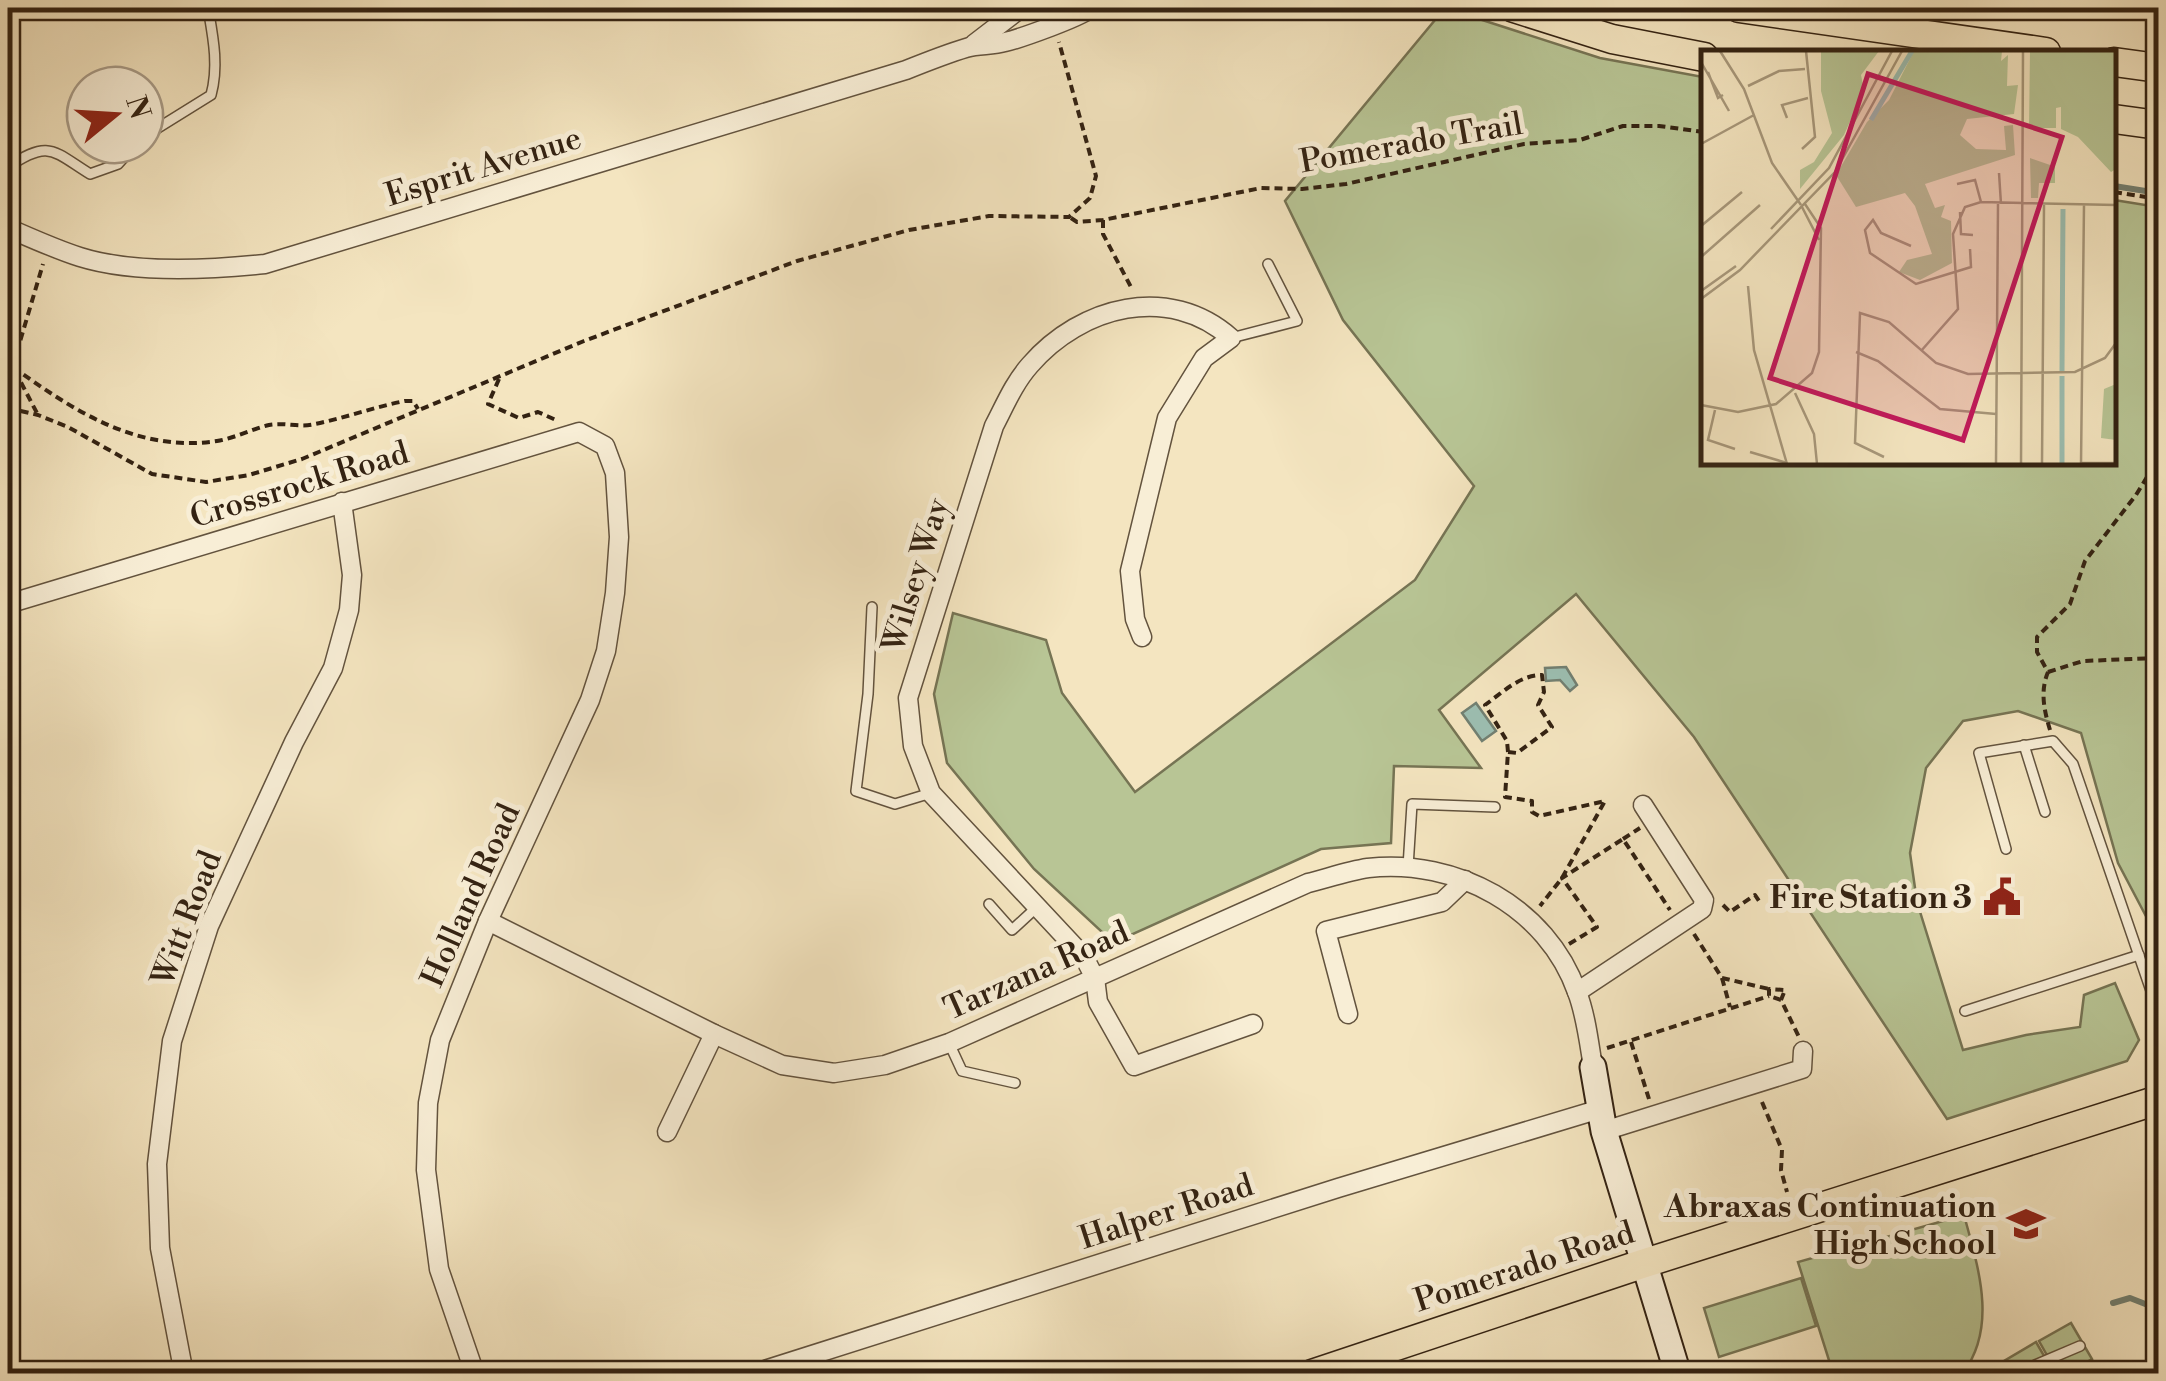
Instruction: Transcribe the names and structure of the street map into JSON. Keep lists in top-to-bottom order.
{
  "streets": {
    "main road": ["Pomerado Road"],
    "street": [
      "Esprit Avenue",
      "Crossrock Road",
      "Wilsey Way",
      "Holland Road",
      "Witt Road",
      "Tarzana Road",
      "Halper Road"
    ],
    "path": ["Pomerado Trail"]
  },
  "crossings": [
    ["Crossrock Road", "Holland Road"],
    ["Crossrock Road", "Witt Road"],
    ["Wilsey Way", "Tarzana Road"],
    ["Holland Road", "Tarzana Road"]
  ],
  "places": {
    "public building": ["Fire Station 3"],
    "school or university": ["Abraxas Continuation High School"]
  },
  "north": "right"
}
